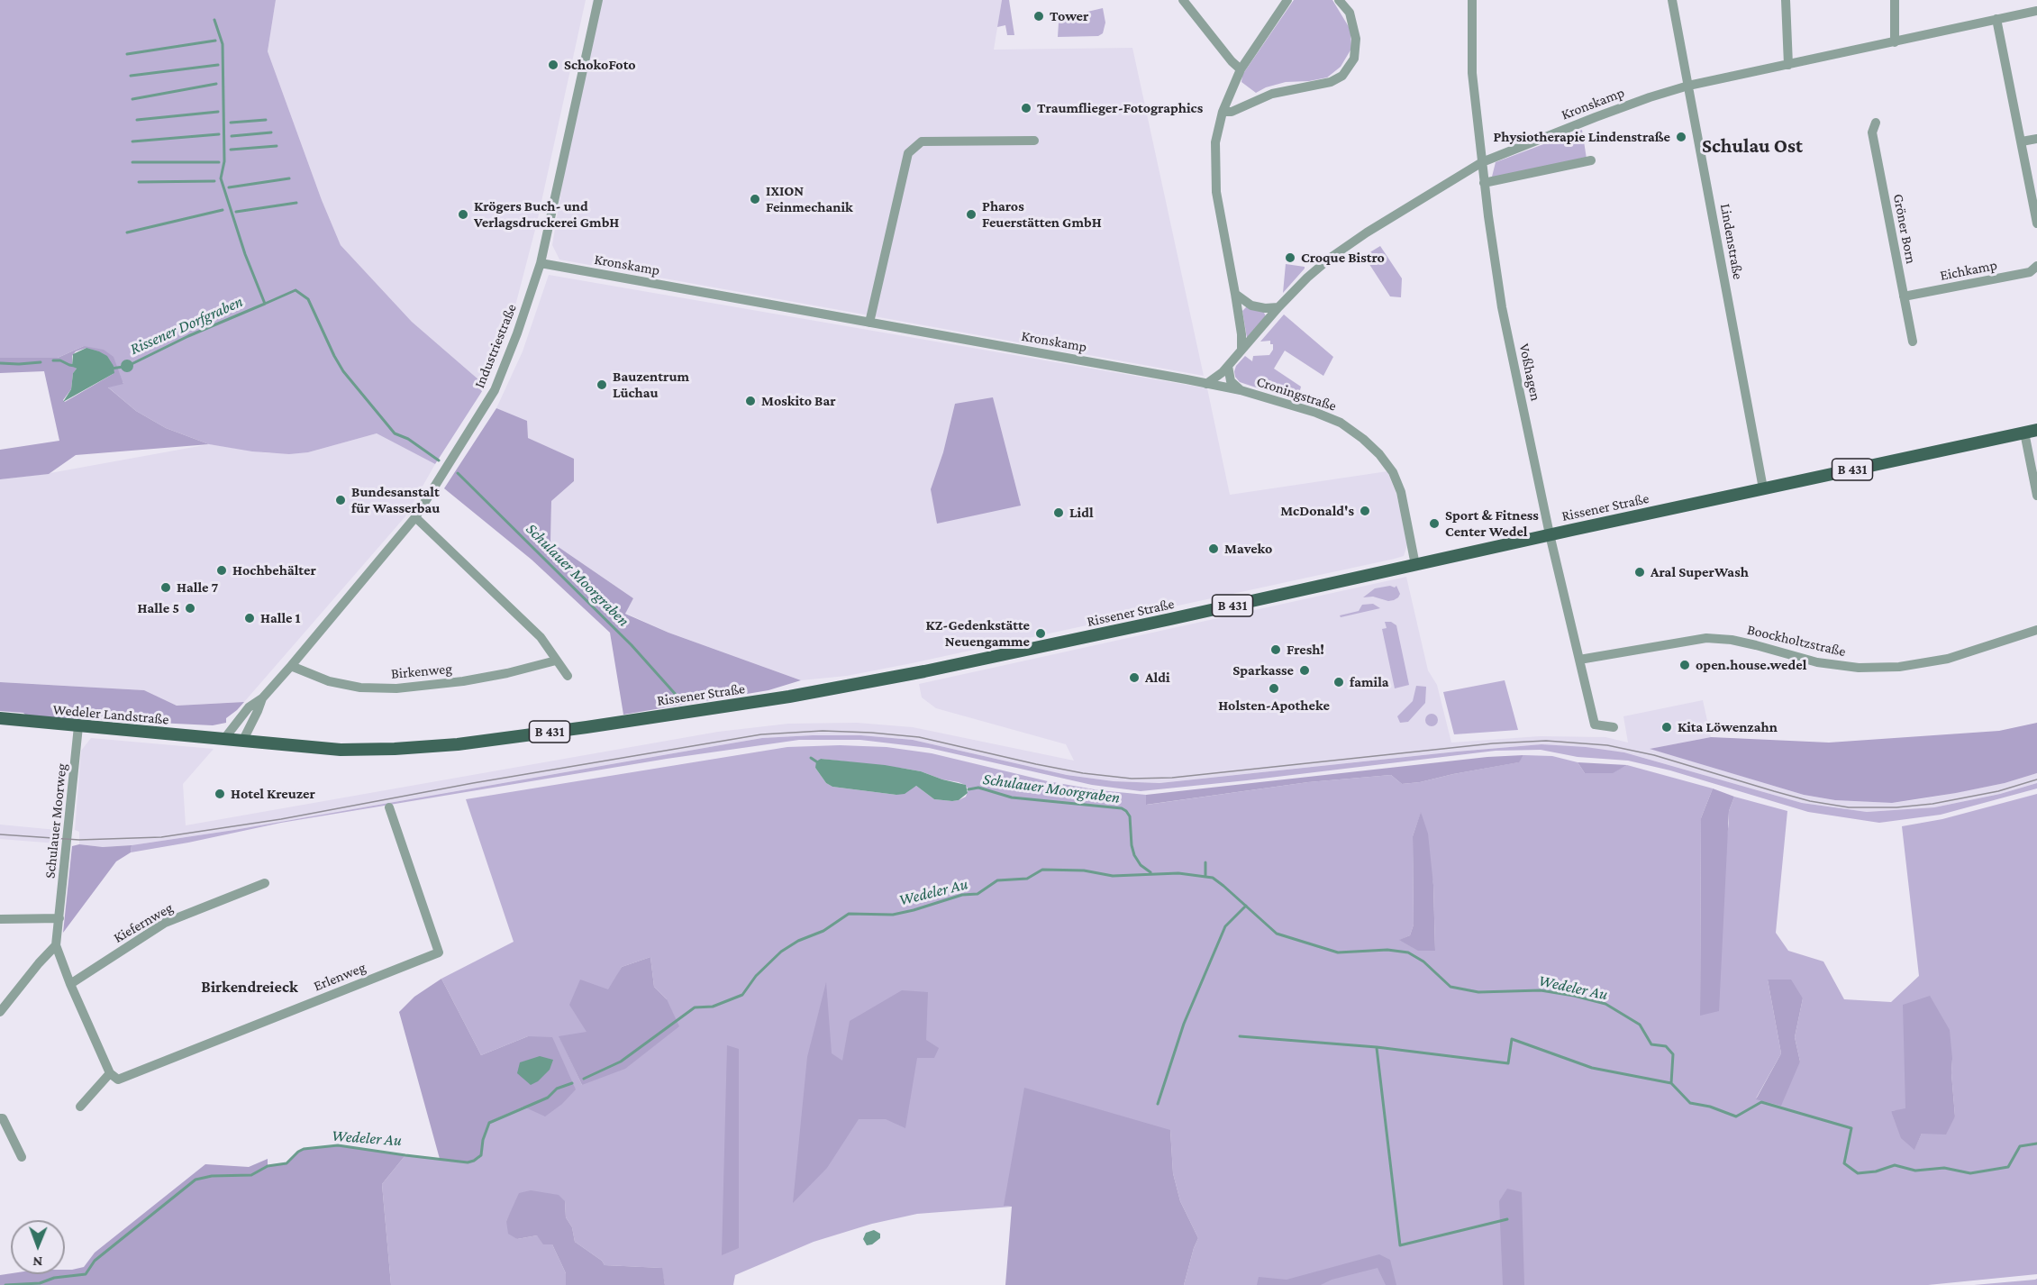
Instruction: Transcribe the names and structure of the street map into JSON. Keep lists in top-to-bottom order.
{
  "streets": {
    "main road": ["B 431", "Rissener Straße", "Wedeler Landstraße"],
    "street": [
      "Kronskamp",
      "Gröner Born",
      "Lindenstraße",
      "Eichkamp",
      "Industriestraße",
      "Voßhagen",
      "Croningstraße",
      "Boockholtzstraße",
      "Birkenweg",
      "Schulauer Moorweg",
      "Kiefernweg",
      "Erlenweg"
    ]
  },
  "crossings": [
    ["Kronskamp", "Lindenstraße"],
    ["Kronskamp", "Industriestraße"],
    ["Kronskamp", "Voßhagen"],
    ["Kronskamp", "Croningstraße"],
    ["Gröner Born", "Eichkamp"],
    ["Lindenstraße", "Rissener Straße"],
    ["Industriestraße", "Rissener Straße"],
    ["Industriestraße", "Birkenweg"],
    ["Industriestraße", "Wedeler Landstraße"],
    ["Voßhagen", "Rissener Straße"],
    ["Voßhagen", "Boockholtzstraße"],
    ["Croningstraße", "Rissener Straße"],
    ["Rissener Straße", "Wedeler Landstraße"],
    ["Wedeler Landstraße", "Schulauer Moorweg"]
  ],
  "districts": ["Schulau Ost", "Birkendreieck"],
  "water": ["Rissener Dorfgraben", "Schulauer Moorgraben", "Wedeler Au"],
  "places": [
    "Tower",
    "SchokoFoto",
    "Traumflieger-Fotographics",
    "Physiotherapie Lindenstraße",
    "IXION Feinmechanik",
    "Krögers Buch- und Verlagsdruckerei GmbH",
    "Pharos Feuerstätten GmbH",
    "Croque Bistro",
    "Bauzentrum Lüchau",
    "Moskito Bar",
    "Bundesanstalt für Wasserbau",
    "McDonald's",
    "Lidl",
    "Sport & Fitness Center Wedel",
    "Maveko",
    "Hochbehälter",
    "Aral SuperWash",
    "Halle 7",
    "Halle 5",
    "Halle 1",
    "KZ-Gedenkstätte Neuengamme",
    "Fresh!",
    "open.house.wedel",
    "Sparkasse",
    "Aldi",
    "famila",
    "Holsten-Apotheke",
    "Kita Löwenzahn",
    "Hotel Kreuzer"
  ],
  "north": "bottom"
}
